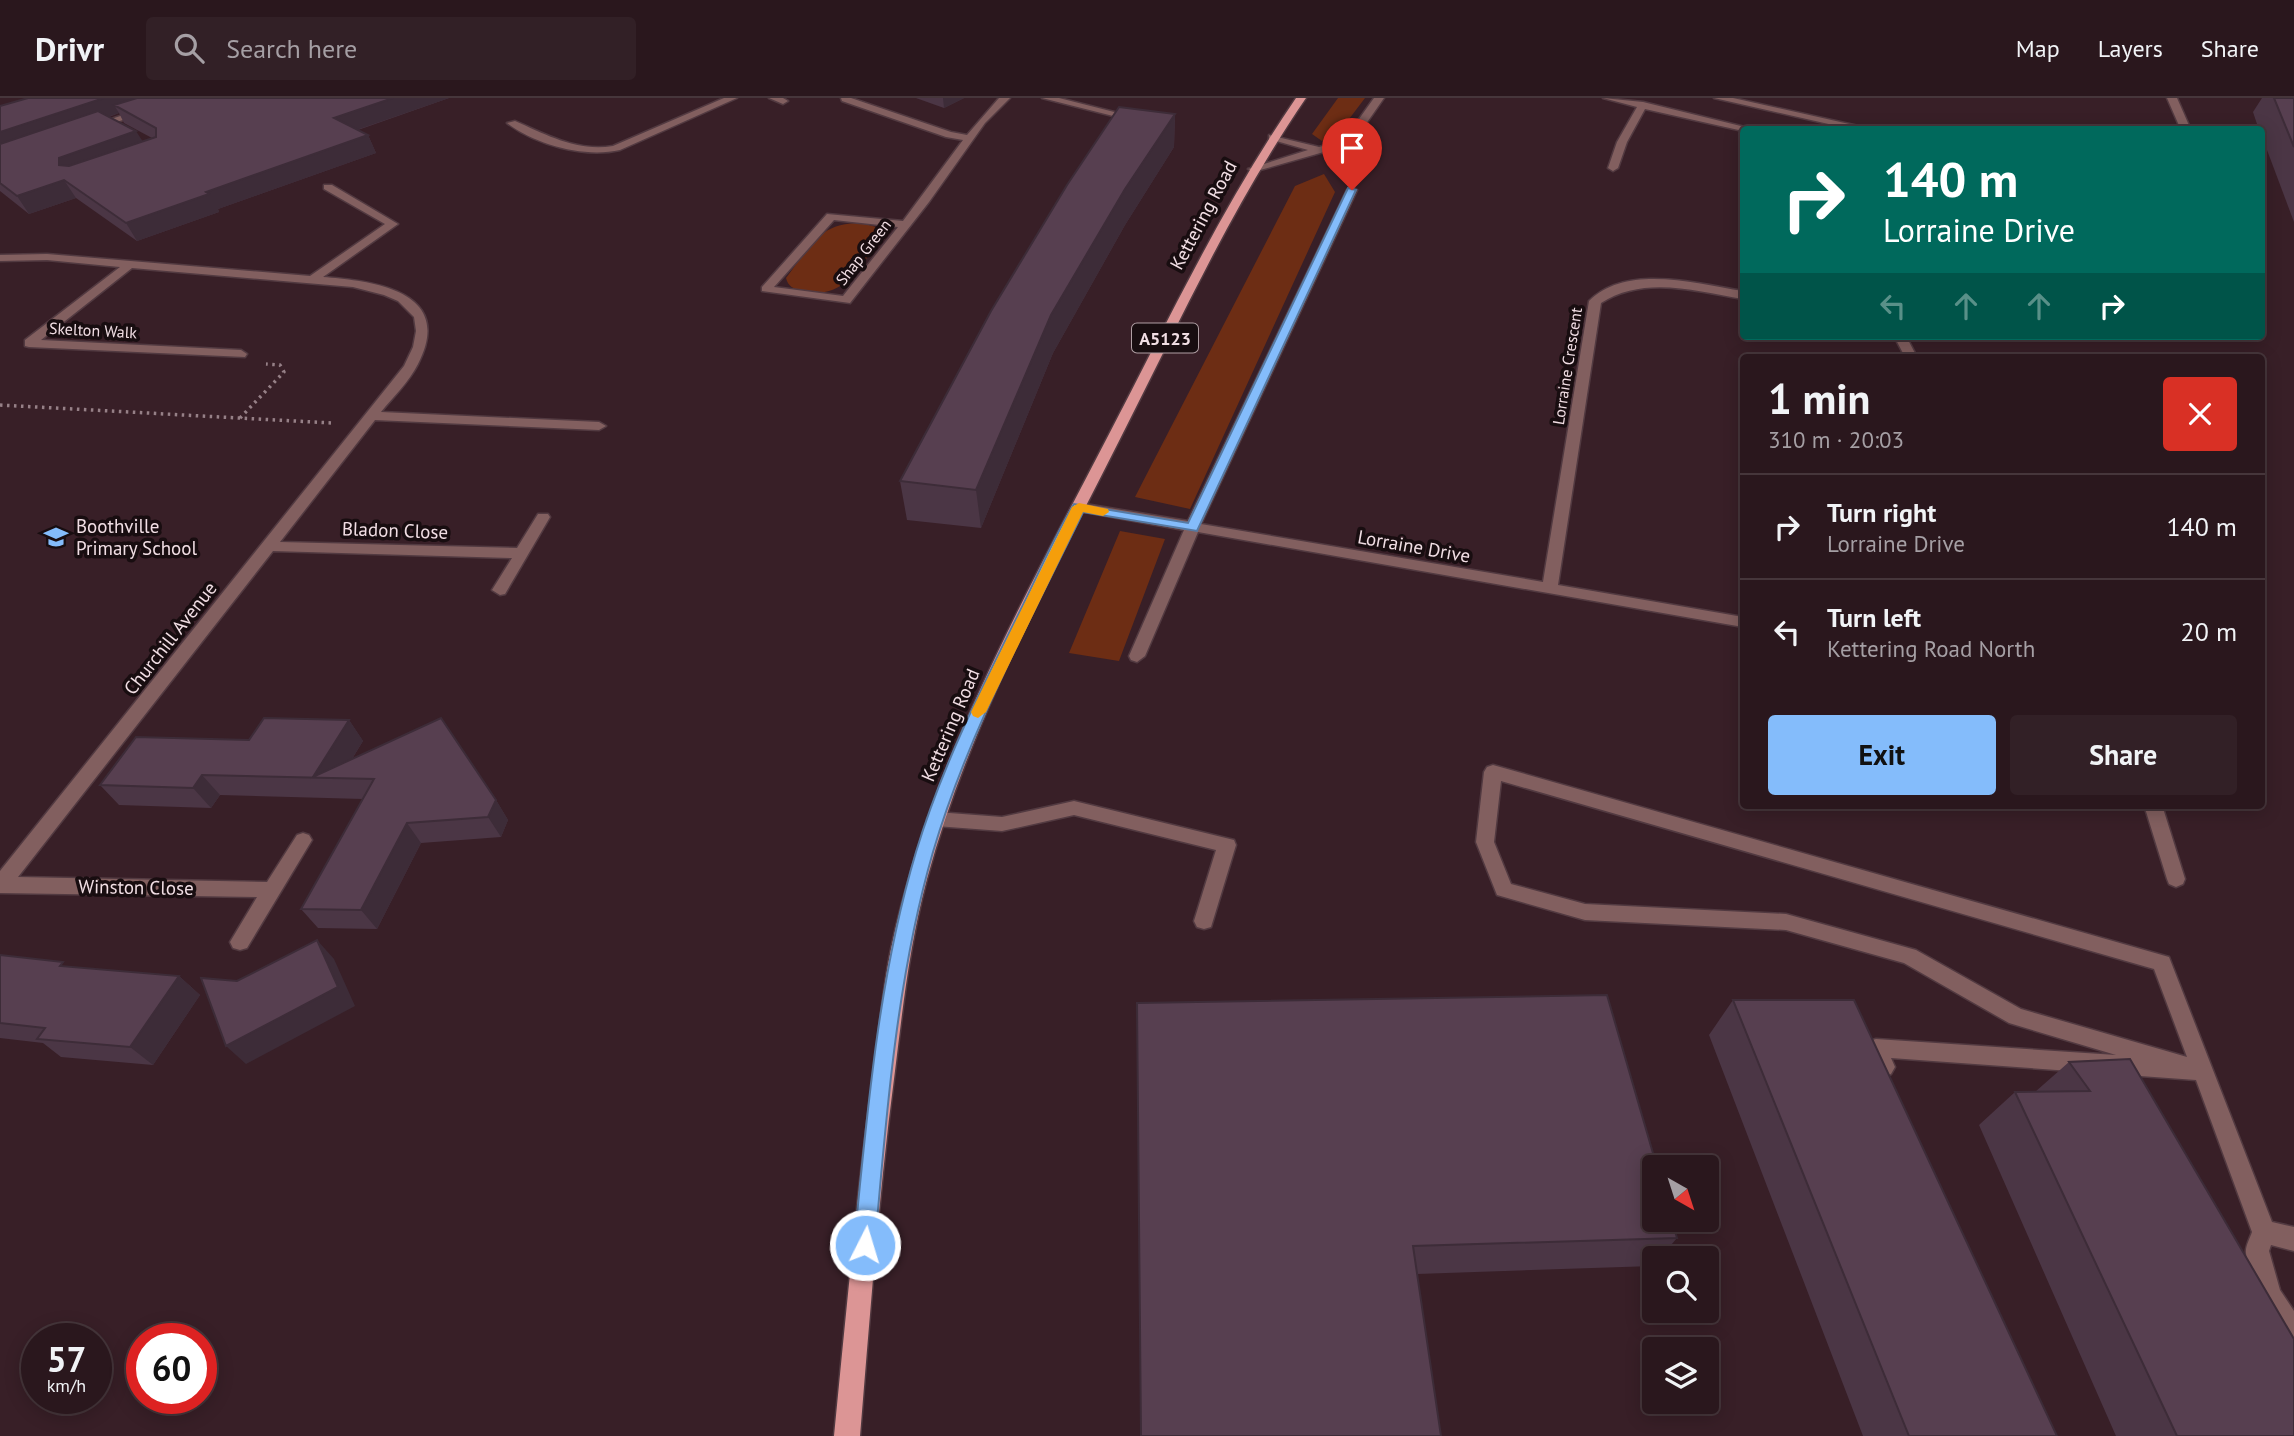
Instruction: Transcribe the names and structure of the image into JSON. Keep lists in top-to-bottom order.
{
  "streets": {
    "main road": ["Kettering Road", "A5123"],
    "street": [
      "Shap Green",
      "Skelton Walk",
      "Lorraine Crescent",
      "Bladon Close",
      "Lorraine Drive",
      "Churchill Avenue",
      "Winston Close"
    ]
  },
  "crossings": [
    ["Kettering Road", "Lorraine Drive"],
    ["Skelton Walk", "Churchill Avenue"],
    ["Lorraine Crescent", "Lorraine Drive"],
    ["Bladon Close", "Churchill Avenue"],
    ["Churchill Avenue", "Winston Close"]
  ],
  "places": {
    "school or university": ["Boothville Primary School"]
  },
  "north": "bottom right",
  "page": {
    "header": "Drivr",
    "search": "Search here",
    "nav": ["Map", "Layers", "Share"],
    "turn": ["140 m", "Lorraine Drive"],
    "heading": ["1 min", "310 m · 20:03"],
    "list": [
      {
        "name": "Turn right",
        "note": "Lorraine Drive",
        "value": "140 m"
      },
      {
        "name": "Turn left",
        "note": "Kettering Road North",
        "value": "20 m"
      }
    ],
    "buttons": ["Exit", "Share"],
    "speed": "57 km/h",
    "limit": "60"
  }
}
